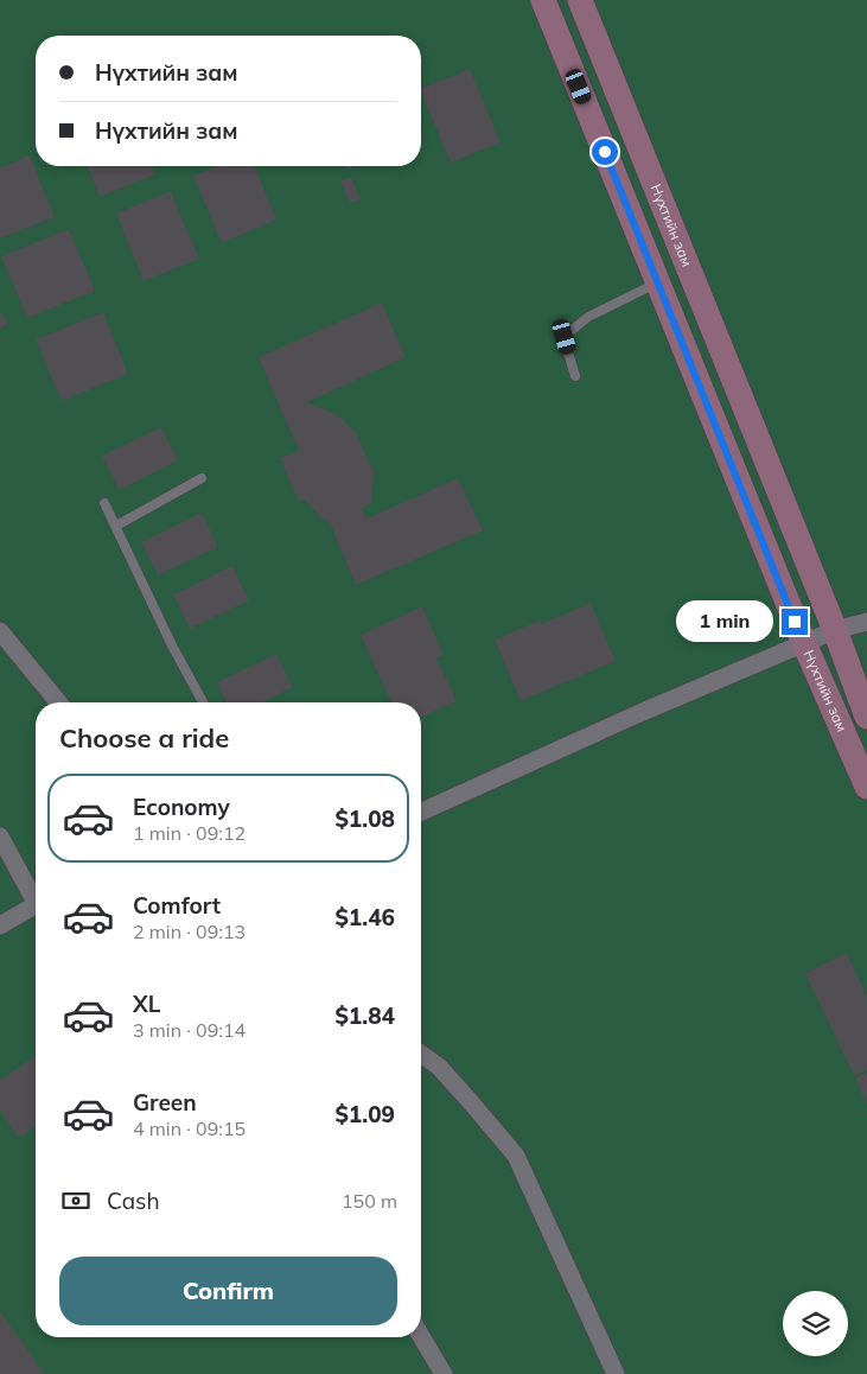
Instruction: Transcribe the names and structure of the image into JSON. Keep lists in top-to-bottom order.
{
  "streets": {
    "main road": ["Нүхтийн зам"]
  },
  "page": {
    "banner": ["Нүхтийн зам", "Нүхтийн зам"],
    "bubble": "1 min",
    "heading": "Choose a ride",
    "list": [
      {
        "name": "Economy",
        "note": "1 min · 09:12",
        "value": "$1.08"
      },
      {
        "name": "Comfort",
        "note": "2 min · 09:13",
        "value": "$1.46"
      },
      {
        "name": "XL",
        "note": "3 min · 09:14",
        "value": "$1.84"
      },
      {
        "name": "Green",
        "note": "4 min · 09:15",
        "value": "$1.09"
      }
    ],
    "pay": ["Cash", "150 m"],
    "buttons": "Confirm"
  }
}
